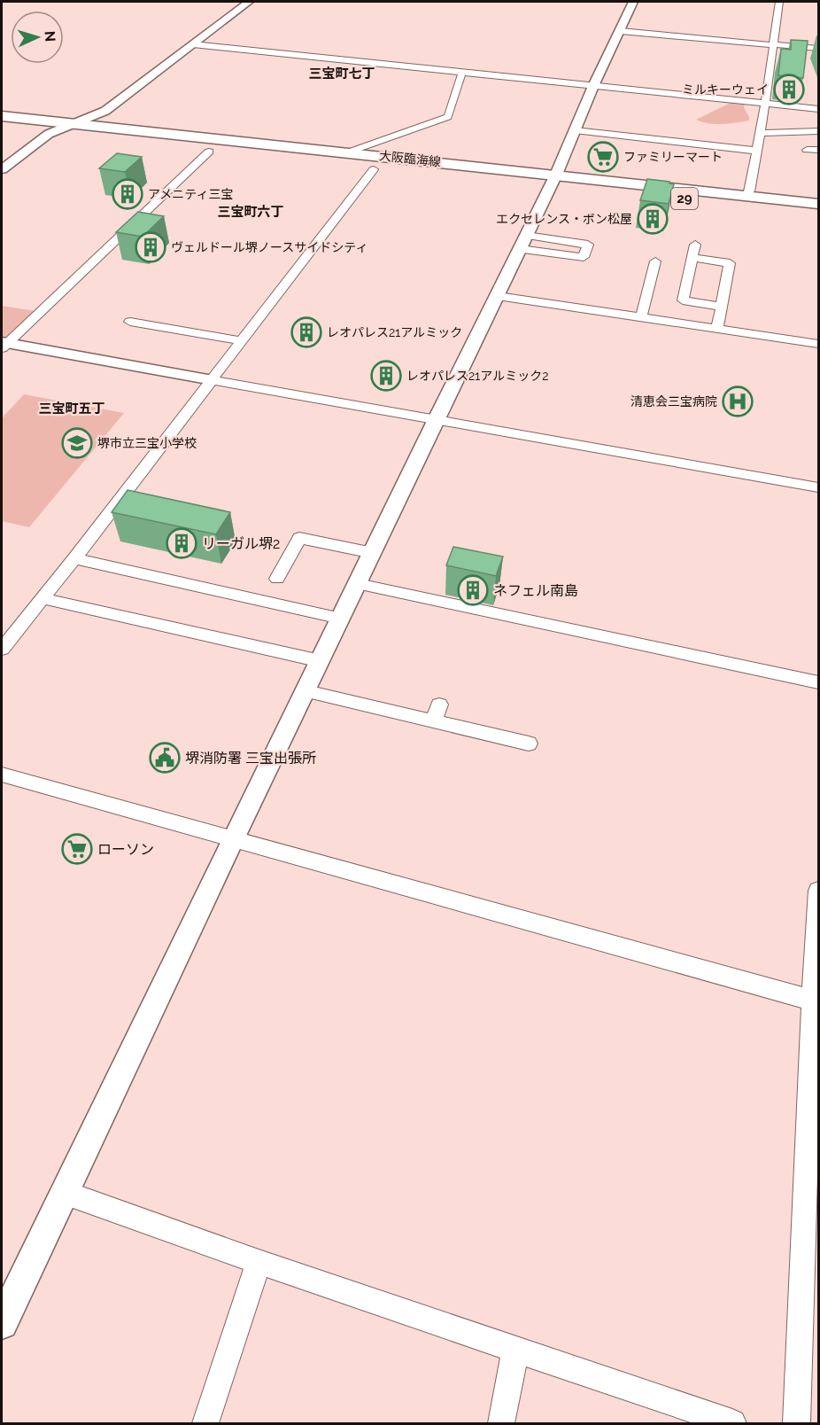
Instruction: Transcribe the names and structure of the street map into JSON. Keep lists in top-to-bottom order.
{
  "streets": {
    "main road": ["大阪臨海線", "29"]
  },
  "districts": ["三宝町七丁", "三宝町六丁", "三宝町五丁"],
  "places": {
    "building": [
      "ミルキーウェイ",
      "アメニティ三宝",
      "エクセレンス・ボン松屋",
      "ヴェルドール堺ノースサイドシティ",
      "レオパレス21アルミック",
      "レオパレス21アルミック2",
      "リーガル堺2",
      "ネフェル南島"
    ],
    "supermarket": ["ファミリーマート", "ローソン"],
    "hospital": ["清恵会三宝病院"],
    "school or university": ["堺市立三宝小学校"],
    "public building": ["堺消防署 三宝出張所"]
  },
  "north": "right"
}
